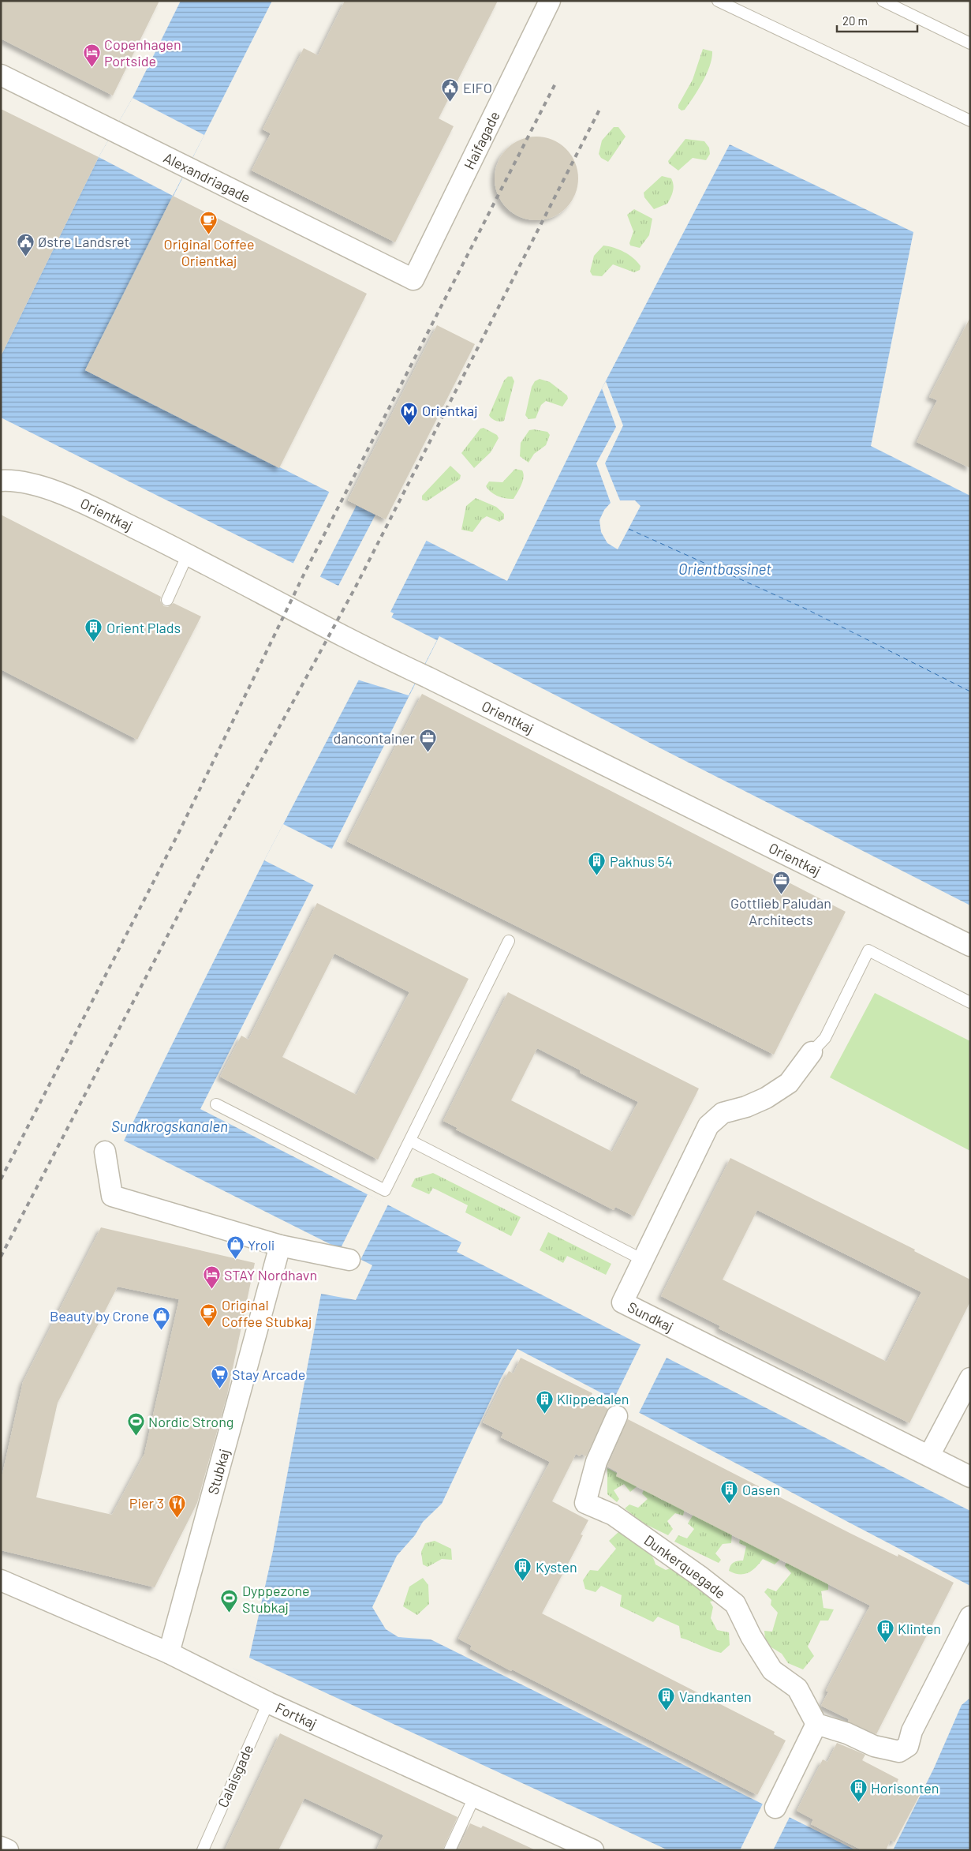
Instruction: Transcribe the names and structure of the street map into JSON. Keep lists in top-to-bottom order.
{
  "streets": {
    "street": [
      "Haifagade",
      "Alexandriagade",
      "Orientkaj",
      "Sundkaj",
      "Stubkaj",
      "Dunkerquegade",
      "Fortkaj"
    ],
    "lane": ["Calaisgade"]
  },
  "crossings": [
    ["Haifagade", "Alexandriagade"],
    ["Stubkaj", "Fortkaj"],
    ["Fortkaj", "Calaisgade"]
  ],
  "water": ["Orientbassinet", "Sundkrogskanalen"],
  "places": {
    "hotel": ["Copenhagen Portside", "STAY Nordhavn"],
    "public building": ["EIFO", "Østre Landsret"],
    "cafe": ["Original Coffee Orientkaj", "Original Coffee Stubkaj"],
    "metro station": ["Orientkaj"],
    "building": [
      "Orient Plads",
      "Pakhus 54",
      "Klippedalen",
      "Oasen",
      "Kysten",
      "Klinten",
      "Vandkanten",
      "Horisonten"
    ],
    "office": ["dancontainer", "Gottlieb Paludan Architects"],
    "shop": ["Yroli", "Beauty by Crone"],
    "supermarket": ["Stay Arcade"],
    "sports": ["Nordic Strong", "Dyppezone Stubkaj"],
    "restaurant": ["Pier 3"]
  },
  "scale_bar": "20 m"
}
